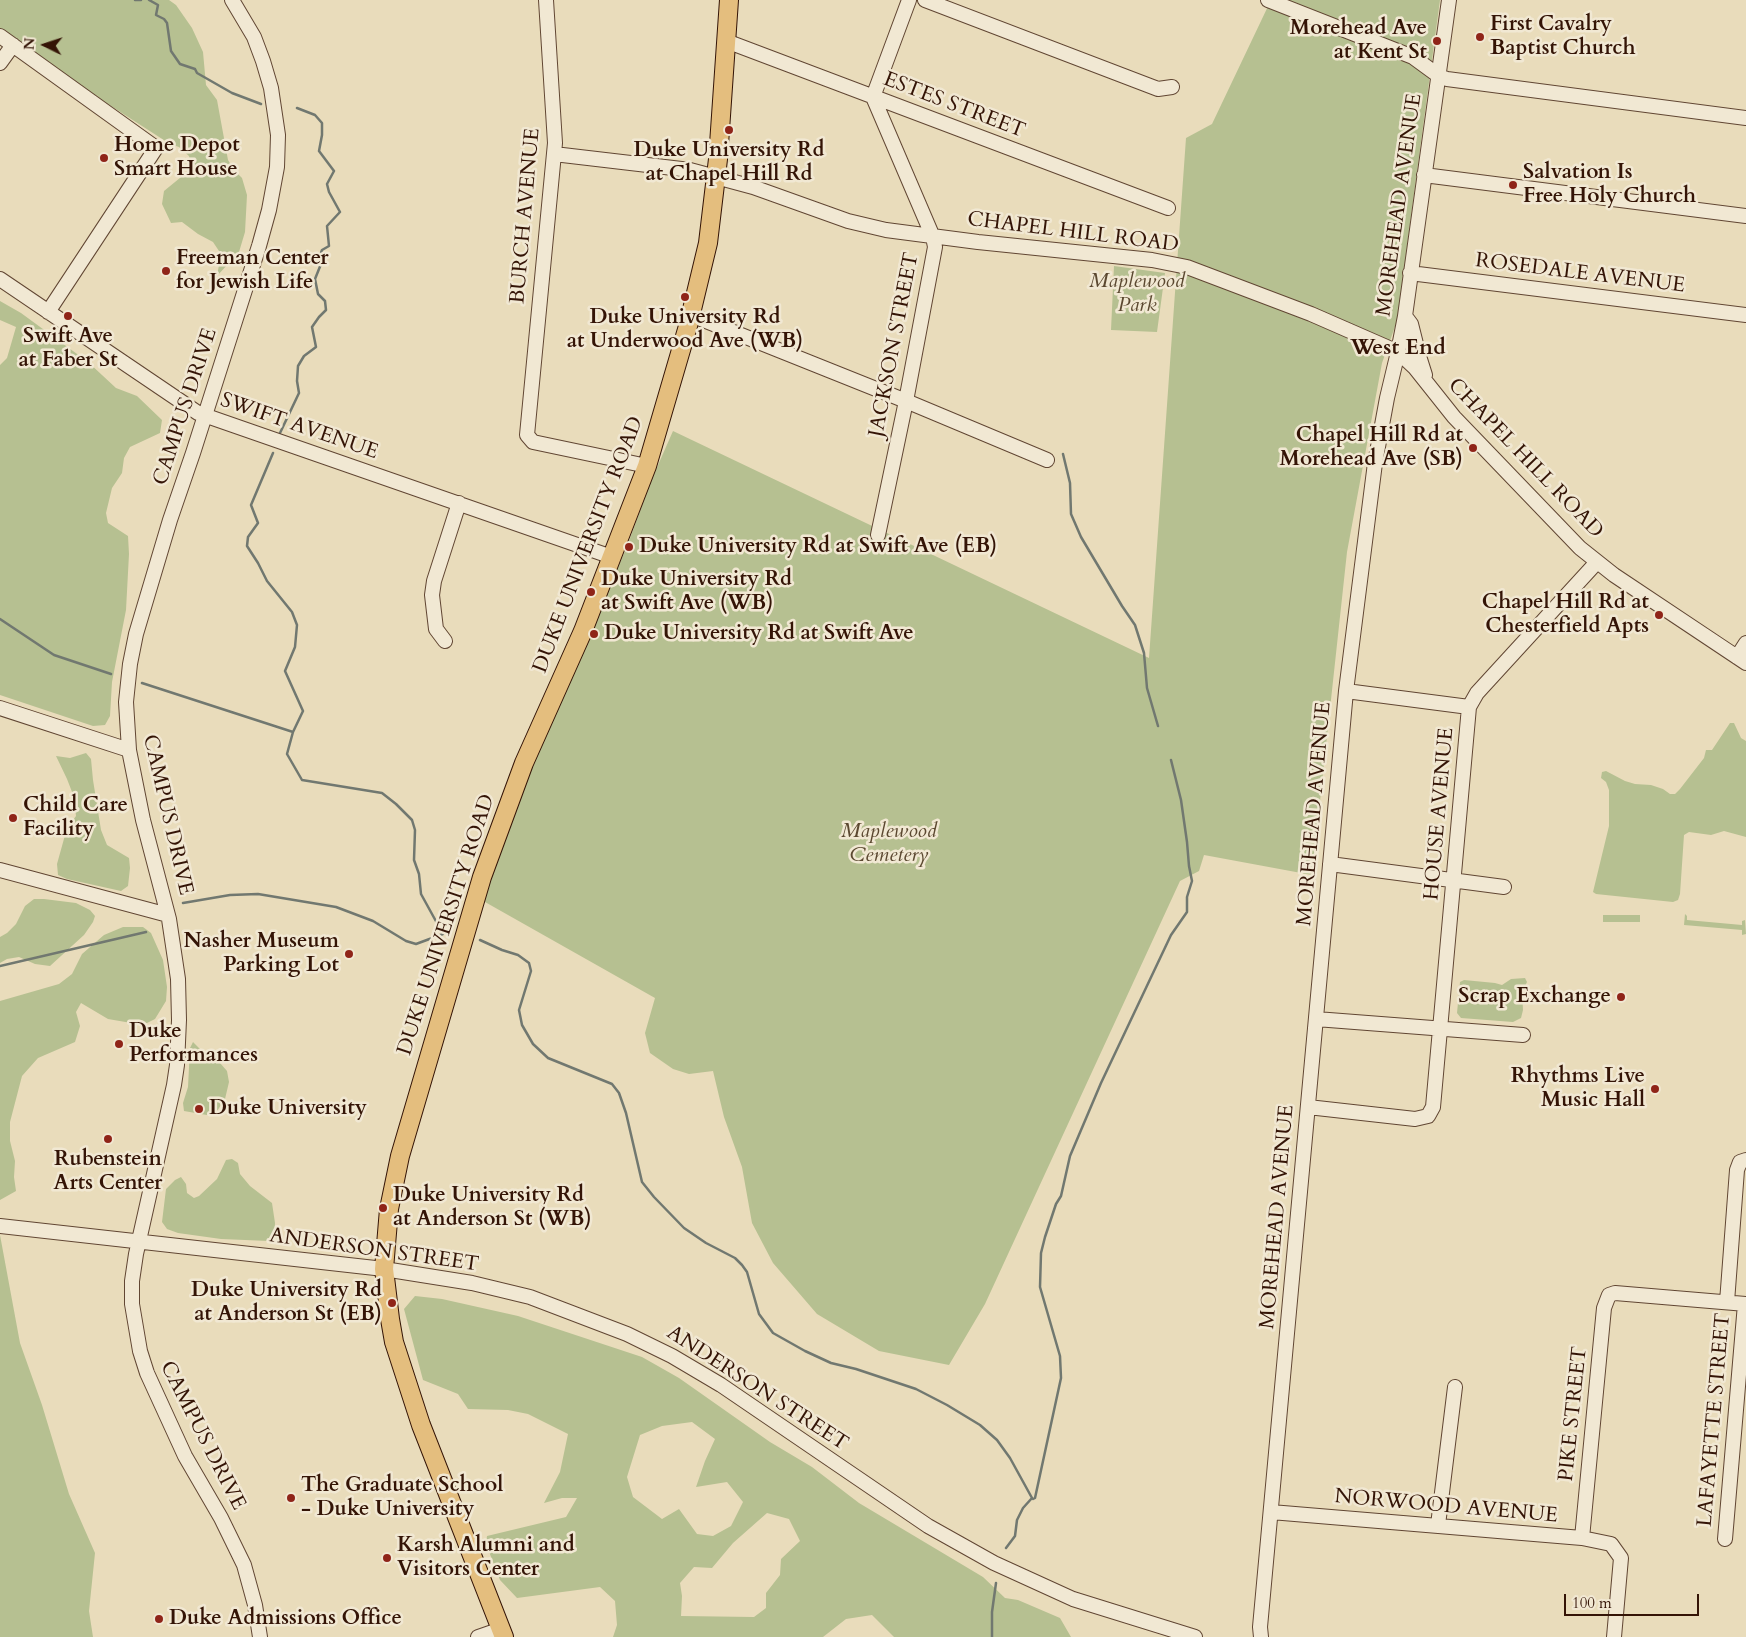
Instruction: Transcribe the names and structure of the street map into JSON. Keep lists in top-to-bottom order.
{
  "streets": {
    "main road": ["DUKE UNIVERSITY ROAD"],
    "street": [
      "ESTES STREET",
      "MOREHEAD AVENUE",
      "BURCH AVENUE",
      "CHAPEL HILL ROAD",
      "ROSEDALE AVENUE",
      "JACKSON STREET",
      "CAMPUS DRIVE",
      "SWIFT AVENUE",
      "HOUSE AVENUE",
      "ANDERSON STREET",
      "PIKE STREET",
      "LAFAYETTE STREET",
      "NORWOOD AVENUE"
    ]
  },
  "crossings": [
    ["ESTES STREET", "JACKSON STREET"],
    ["ESTES STREET", "DUKE UNIVERSITY ROAD"],
    ["MOREHEAD AVENUE", "CHAPEL HILL ROAD"],
    ["MOREHEAD AVENUE", "ROSEDALE AVENUE"],
    ["MOREHEAD AVENUE", "HOUSE AVENUE"],
    ["MOREHEAD AVENUE", "NORWOOD AVENUE"],
    ["BURCH AVENUE", "CHAPEL HILL ROAD"],
    ["BURCH AVENUE", "DUKE UNIVERSITY ROAD"],
    ["CHAPEL HILL ROAD", "JACKSON STREET"],
    ["CHAPEL HILL ROAD", "DUKE UNIVERSITY ROAD"],
    ["CHAPEL HILL ROAD", "HOUSE AVENUE"],
    ["CAMPUS DRIVE", "SWIFT AVENUE"],
    ["CAMPUS DRIVE", "ANDERSON STREET"],
    ["SWIFT AVENUE", "DUKE UNIVERSITY ROAD"],
    ["DUKE UNIVERSITY ROAD", "ANDERSON STREET"],
    ["PIKE STREET", "LAFAYETTE STREET"],
    ["PIKE STREET", "NORWOOD AVENUE"]
  ],
  "districts": ["West End"],
  "parks": ["Maplewood Park", "Maplewood Cemetery"],
  "places": [
    "First Cavalry Baptist Church",
    "Morehead Ave at Kent St",
    "Duke University Rd at Chapel Hill Rd",
    "Home Depot Smart House",
    "Salvation Is Free Holy Church",
    "Freeman Center for Jewish Life",
    "Duke University Rd at Underwood Ave (WB)",
    "Swift Ave at Faber St",
    "Chapel Hill Rd at Morehead Ave (SB)",
    "Duke University Rd at Swift Ave (EB)",
    "Duke University Rd at Swift Ave (WB)",
    "Chapel Hill Rd at Chesterfield Apts",
    "Duke University Rd at Swift Ave",
    "Child Care Facility",
    "Nasher Museum Parking Lot",
    "Scrap Exchange",
    "Duke Performances",
    "Rhythms Live Music Hall",
    "Duke University",
    "Rubenstein Arts Center",
    "Duke University Rd at Anderson St (WB)",
    "Duke University Rd at Anderson St (EB)",
    "The Graduate School - Duke University",
    "Karsh Alumni and Visitors Center",
    "Duke Admissions Office"
  ],
  "scale_bar": "100 m",
  "north": "left"
}
